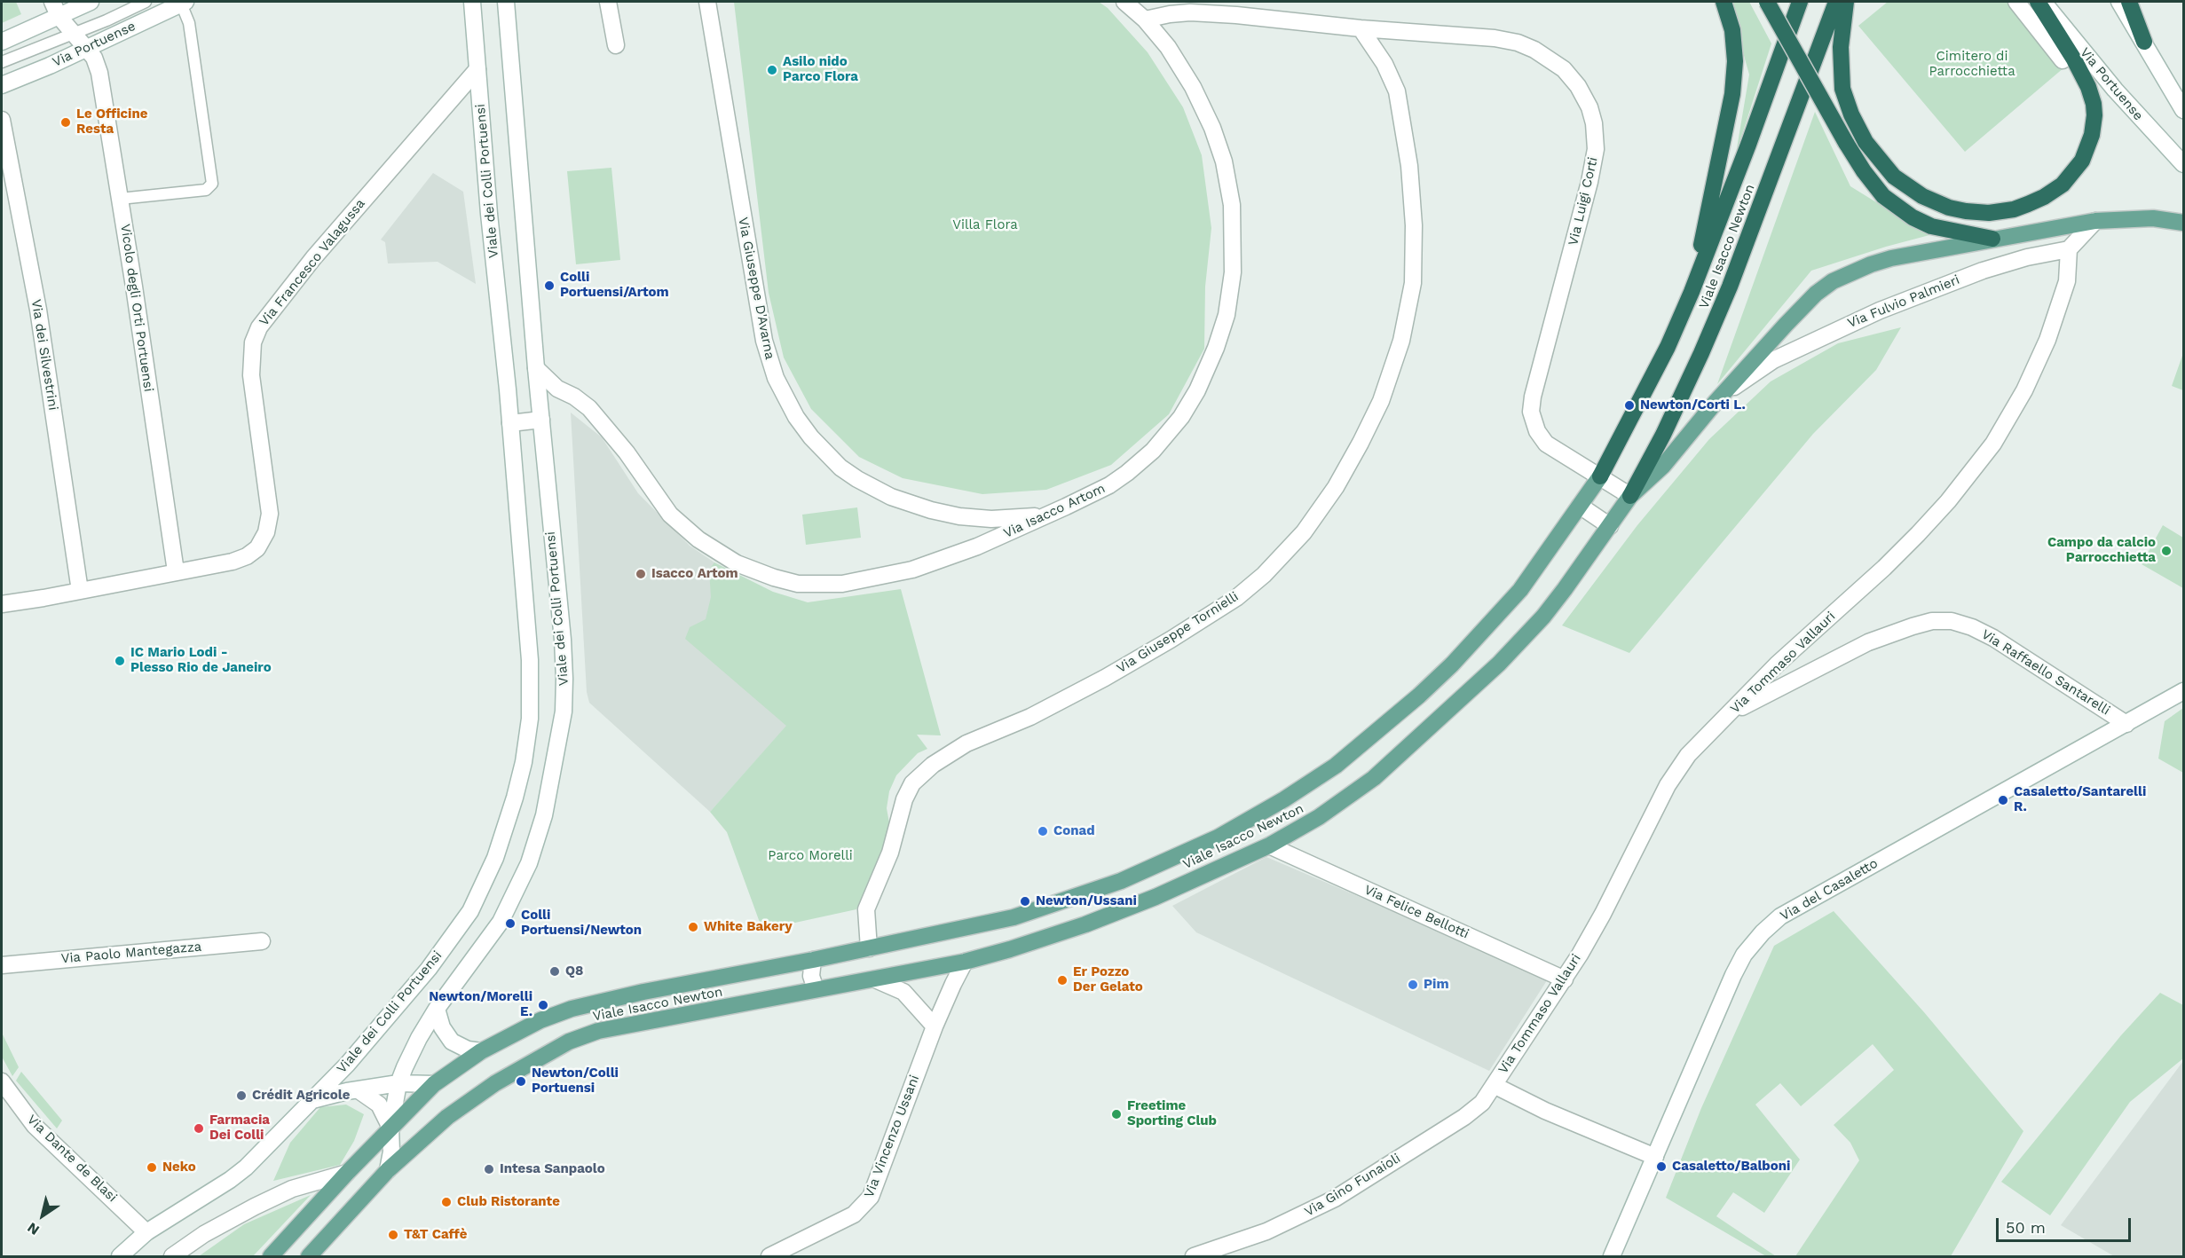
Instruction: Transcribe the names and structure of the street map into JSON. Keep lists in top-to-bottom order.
{
  "streets": {
    "highway": ["Viale Isacco Newton"],
    "street": [
      "Via Portuense",
      "Viale dei Colli Portuensi",
      "Via Luigi Corti",
      "Via Francesco Valagussa",
      "Via Giuseppe D'Avarna",
      "Via Fulvio Palmieri",
      "Vicolo degli Orti Portuensi",
      "Via dei Silvestrini",
      "Via Isacco Artom",
      "Via Giuseppe Tornielli",
      "Via Tommaso Vallauri",
      "Via Raffaello Santarelli",
      "Via del Casaletto",
      "Via Felice Bellotti",
      "Via Paolo Mantegazza",
      "Via Vincenzo Ussani",
      "Via Dante de Blasi",
      "Via Gino Funaioli"
    ]
  },
  "crossings": [
    ["Via Portuense", "Vicolo degli Orti Portuensi"],
    ["Viale dei Colli Portuensi", "Viale Isacco Newton"],
    ["Viale dei Colli Portuensi", "Via Francesco Valagussa"],
    ["Viale dei Colli Portuensi", "Via Isacco Artom"],
    ["Viale dei Colli Portuensi", "Via Dante de Blasi"],
    ["Via Luigi Corti", "Viale Isacco Newton"],
    ["Via Luigi Corti", "Via Isacco Artom"],
    ["Via Luigi Corti", "Via Giuseppe Tornielli"],
    ["Viale Isacco Newton", "Via Giuseppe Tornielli"],
    ["Viale Isacco Newton", "Via Felice Bellotti"],
    ["Viale Isacco Newton", "Via Vincenzo Ussani"],
    ["Via Francesco Valagussa", "Vicolo degli Orti Portuensi"],
    ["Via Francesco Valagussa", "Via dei Silvestrini"],
    ["Via Giuseppe D'Avarna", "Via Isacco Artom"],
    ["Via Fulvio Palmieri", "Via Tommaso Vallauri"],
    ["Via Tommaso Vallauri", "Via Raffaello Santarelli"],
    ["Via Tommaso Vallauri", "Via Felice Bellotti"],
    ["Via Tommaso Vallauri", "Via Gino Funaioli"],
    ["Via Raffaello Santarelli", "Via del Casaletto"]
  ],
  "parks": ["Cimitero di Parrocchietta", "Villa Flora", "Parco Morelli"],
  "places": [
    "Asilo nido Parco Flora",
    "Le Officine Resta",
    "Colli Portuensi/Artom",
    "Newton/Corti L.",
    "Campo da calcio Parrocchietta",
    "Isacco Artom",
    "IC Mario Lodi - Plesso Rio de Janeiro",
    "Casaletto/Santarelli R.",
    "Conad",
    "Newton/Ussani",
    "Colli Portuensi/Newton",
    "White Bakery",
    "Q8",
    "Er Pozzo Der Gelato",
    "Pim",
    "Newton/Morelli E.",
    "Newton/Colli Portuensi",
    "Crédit Agricole",
    "Freetime Sporting Club",
    "Farmacia Dei Colli",
    "Casaletto/Balboni",
    "Neko",
    "Intesa Sanpaolo",
    "Club Ristorante",
    "T&T Caffè"
  ],
  "scale_bar": "50 m",
  "north": "bottom left"
}
